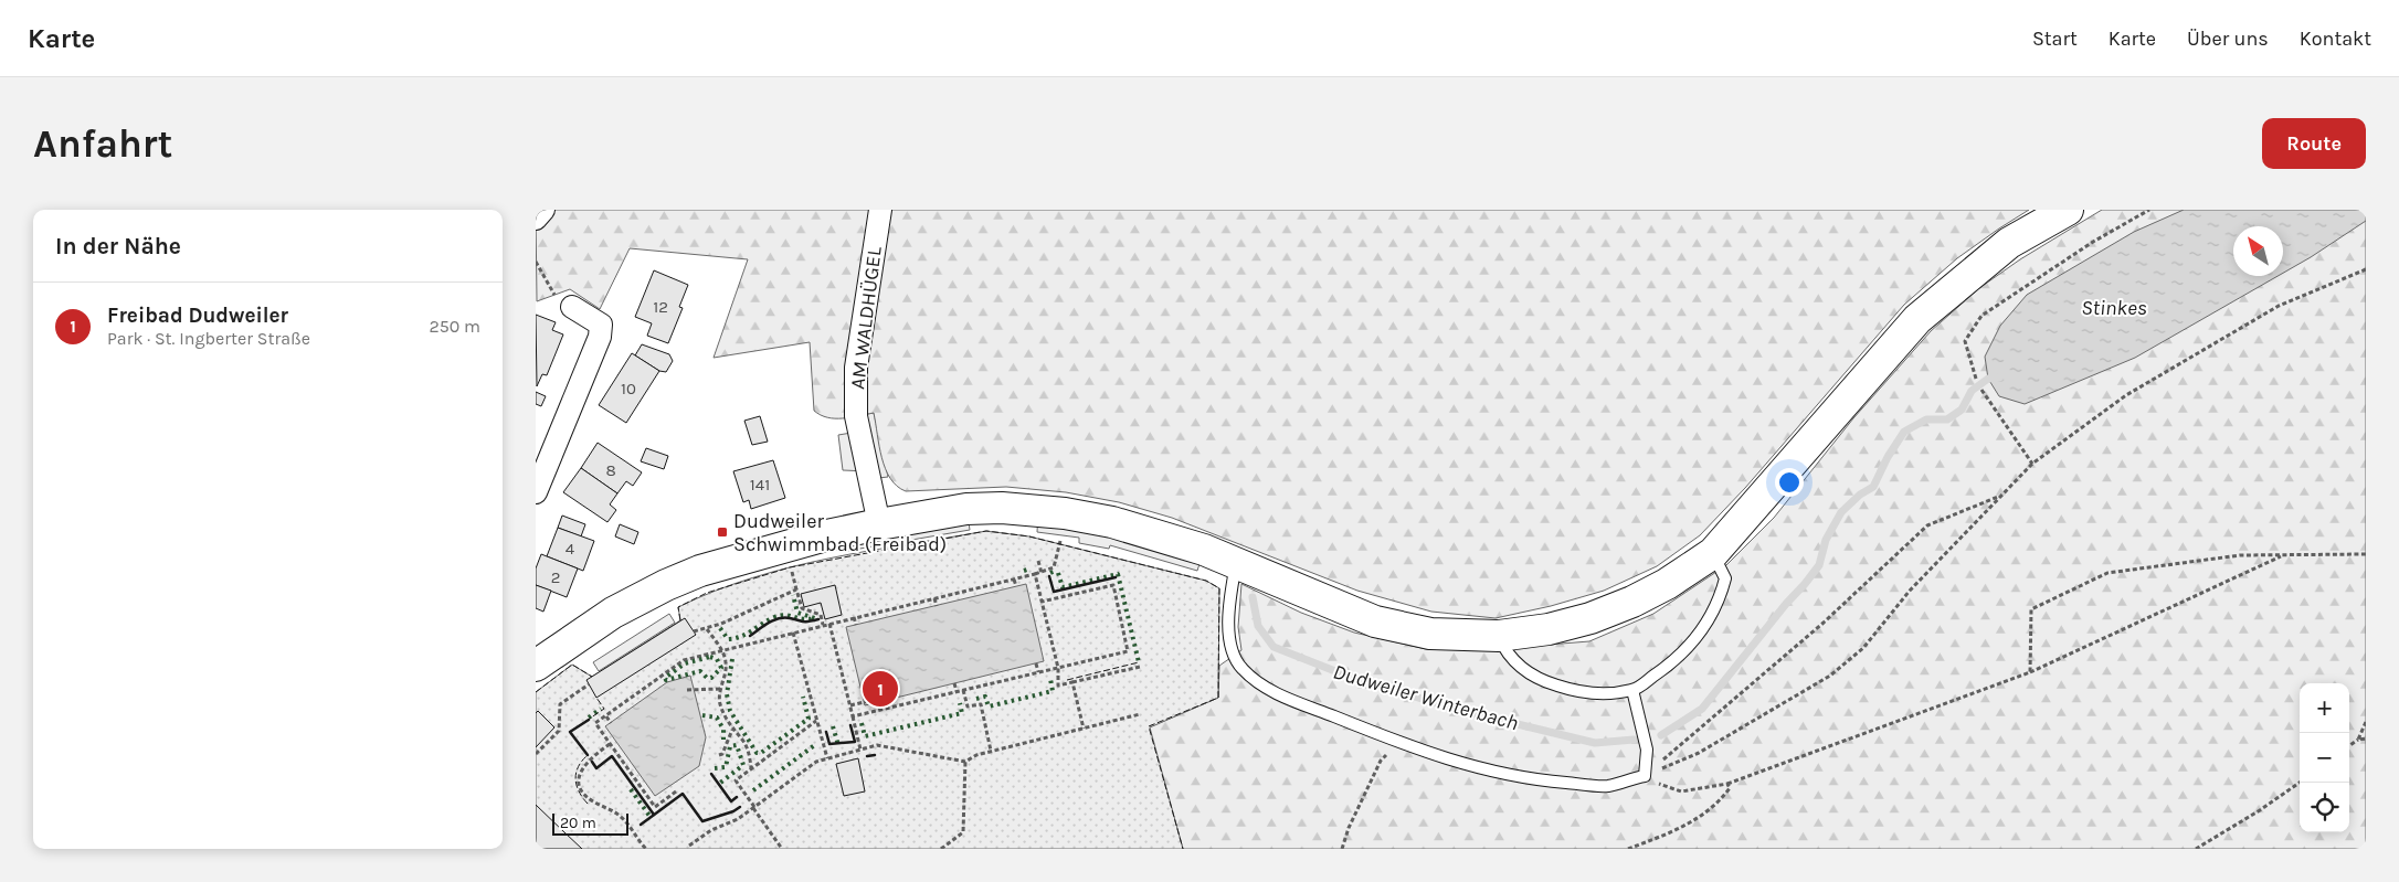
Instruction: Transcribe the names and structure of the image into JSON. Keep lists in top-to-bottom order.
{
  "streets": {
    "street": ["AM WALDHÜGEL"]
  },
  "water": ["Stinkes", "Dudweiler Winterbach"],
  "places": {
    "transit": ["Dudweiler Schwimmbad (Freibad)"]
  },
  "house_numbers": [
    "12",
    "10",
    "8",
    "141",
    "4",
    "2"
  ],
  "scale_bar": "20 m",
  "north": "top left",
  "page": {
    "header": "Karte",
    "nav": [
      "Start",
      "Karte",
      "Über uns",
      "Kontakt"
    ],
    "buttons": "Route",
    "title": "Anfahrt",
    "heading": "In der Nähe",
    "list": [
      {
        "mark": "1",
        "name": "Freibad Dudweiler",
        "note": "Park · St. Ingberter Straße",
        "value": "250 m"
      }
    ],
    "pins": "1",
    "map_buttons": ["+", "−"],
    "scale": "20 m"
  }
}
